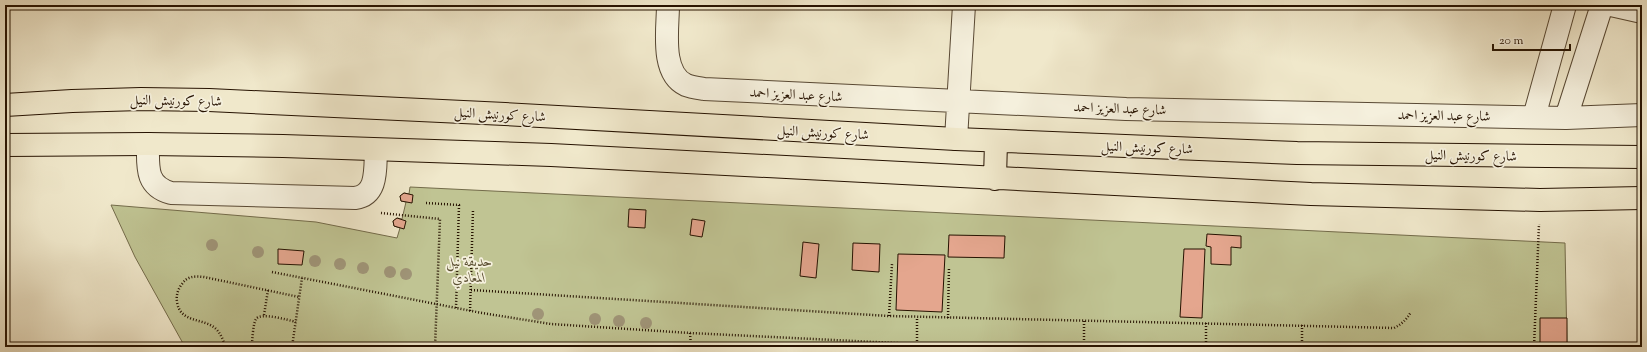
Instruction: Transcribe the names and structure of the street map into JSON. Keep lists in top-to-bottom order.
{
  "streets": {
    "highway": ["شارع كورنيش النيل"],
    "street": ["شارع عبد العزيز احمد"]
  },
  "parks": ["حديقة نيل المعادي"],
  "scale_bar": "20 m"
}
